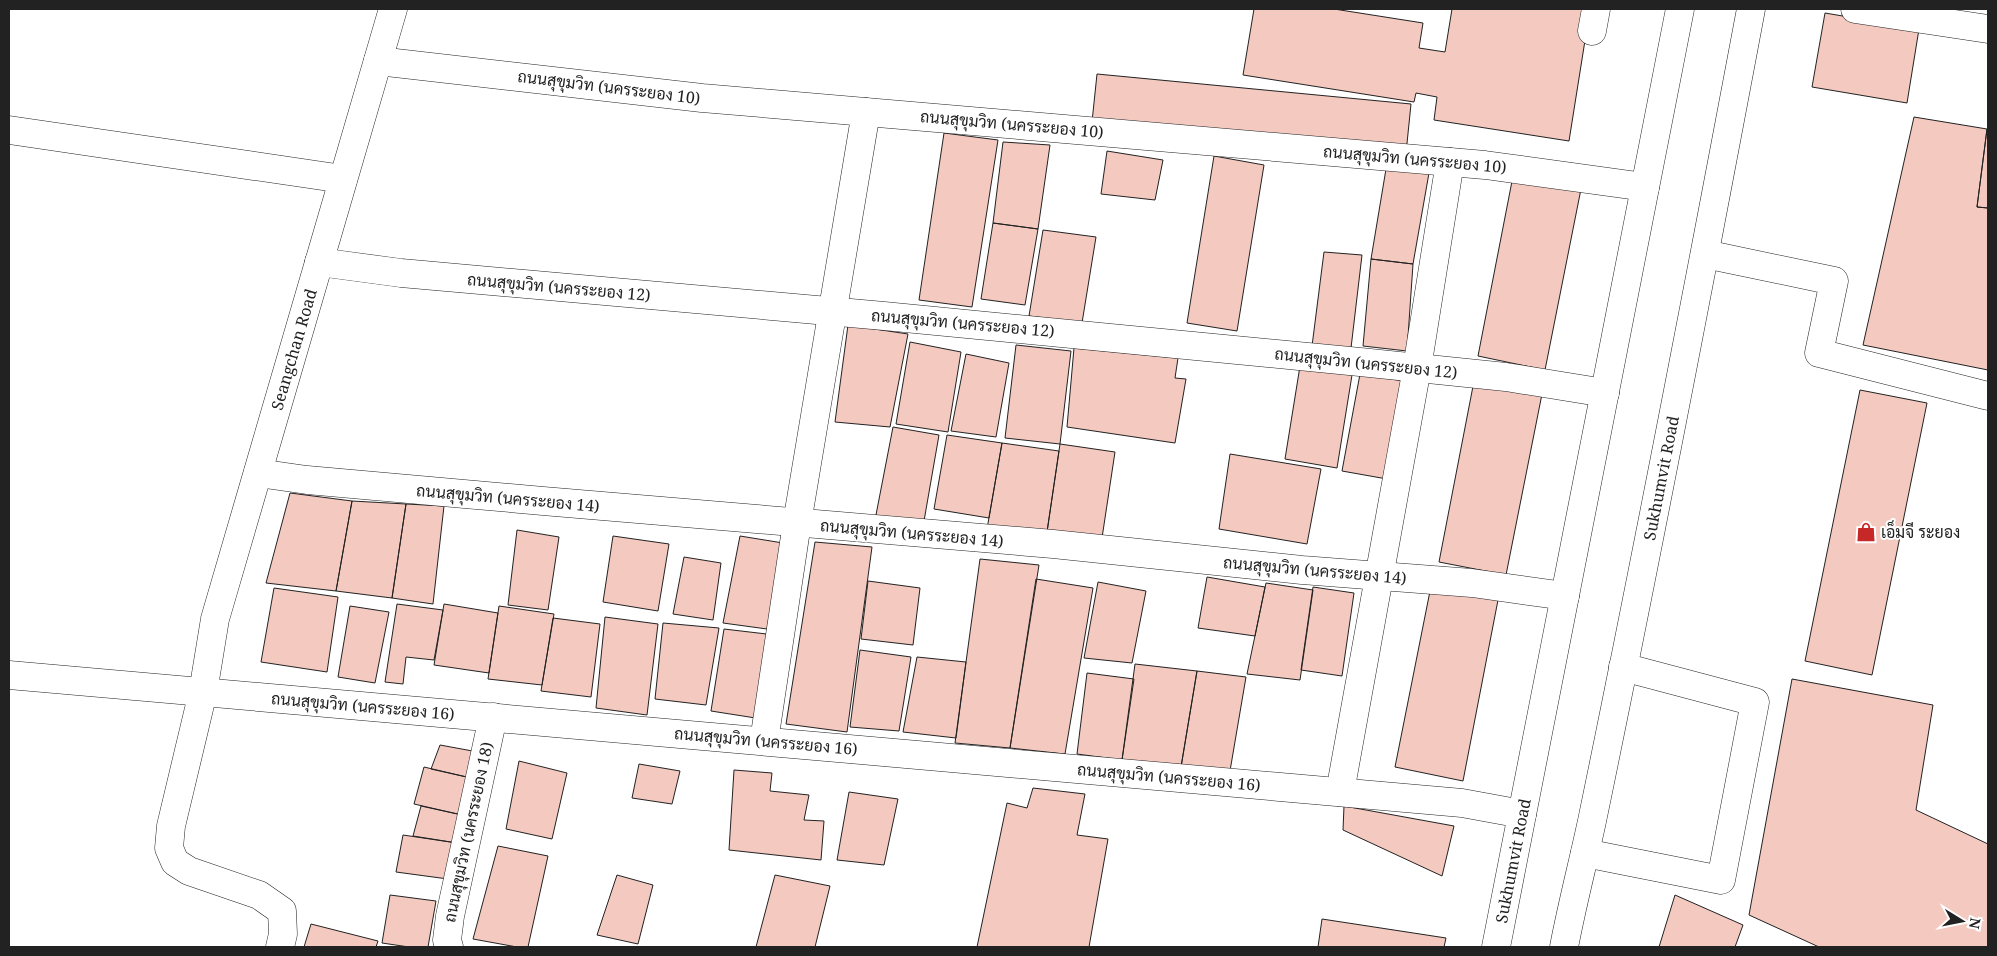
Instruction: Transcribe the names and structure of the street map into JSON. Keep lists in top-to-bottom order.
{
  "streets": {
    "street": [
      "ถนนสุขุมวิท (นครระยอง 10)",
      "ถนนสุขุมวิท (นครระยอง 12)",
      "Seangchan Road",
      "Sukhumvit Road",
      "ถนนสุขุมวิท (นครระยอง 14)",
      "ถนนสุขุมวิท (นครระยอง 16)",
      "ถนนสุขุมวิท (นครระยอง 18)"
    ]
  },
  "crossings": [
    ["ถนนสุขุมวิท (นครระยอง 10)", "Seangchan Road"],
    ["ถนนสุขุมวิท (นครระยอง 10)", "Sukhumvit Road"],
    ["ถนนสุขุมวิท (นครระยอง 12)", "Seangchan Road"],
    ["ถนนสุขุมวิท (นครระยอง 12)", "Sukhumvit Road"],
    ["Seangchan Road", "ถนนสุขุมวิท (นครระยอง 14)"],
    ["Seangchan Road", "ถนนสุขุมวิท (นครระยอง 16)"],
    ["Sukhumvit Road", "ถนนสุขุมวิท (นครระยอง 14)"],
    ["Sukhumvit Road", "ถนนสุขุมวิท (นครระยอง 16)"],
    ["ถนนสุขุมวิท (นครระยอง 16)", "ถนนสุขุมวิท (นครระยอง 18)"]
  ],
  "places": {
    "shop": ["เอ็มจี ระยอง"]
  },
  "north": "right"
}
